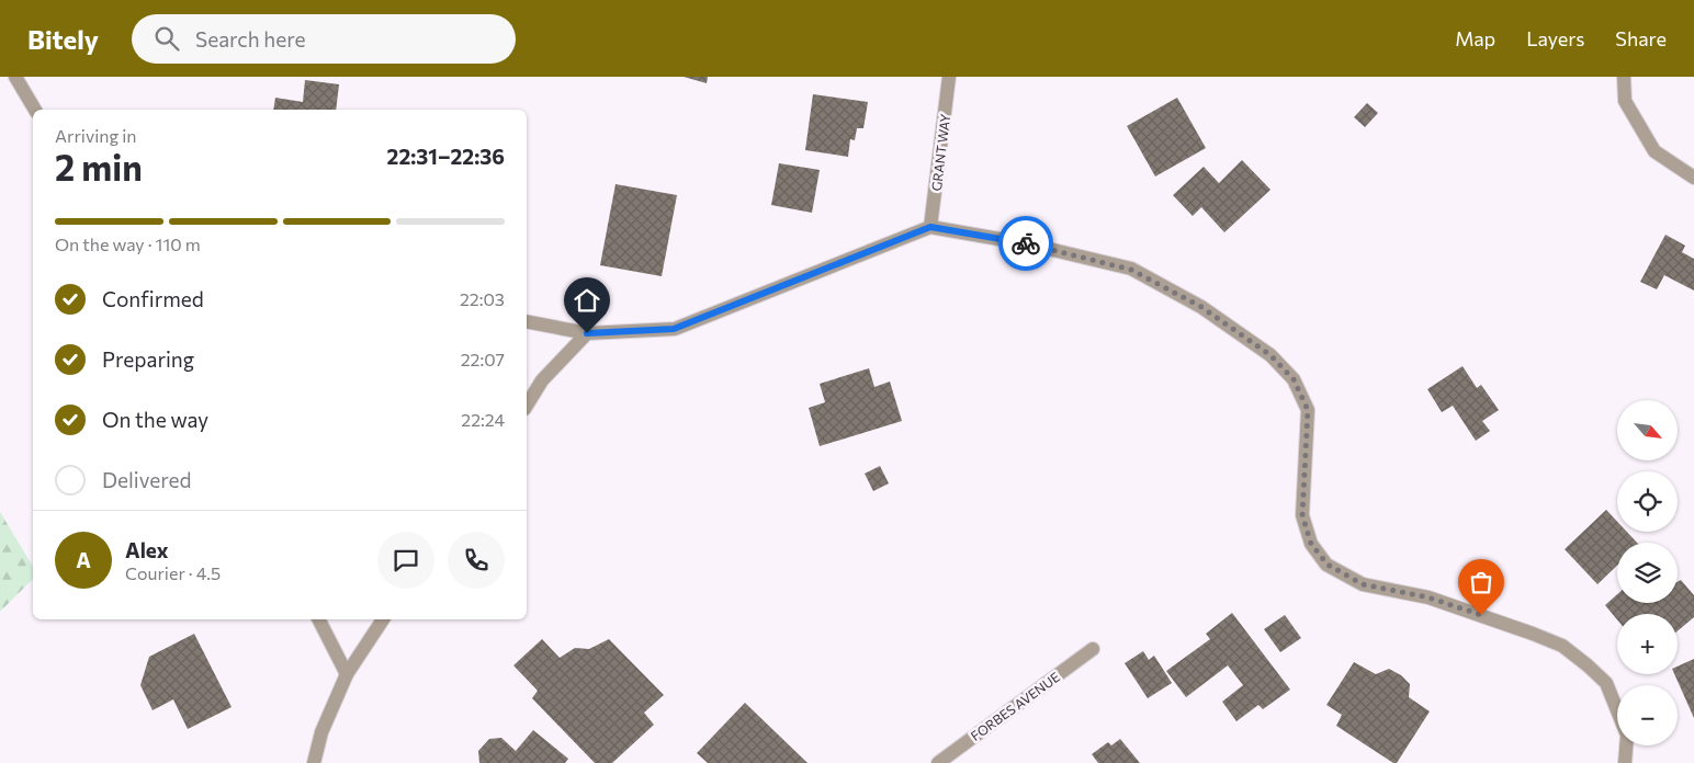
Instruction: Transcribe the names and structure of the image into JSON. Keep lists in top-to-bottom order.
{
  "streets": {
    "street": ["GRANT WAY", "FORBES AVENUE"]
  },
  "north": "bottom right",
  "page": {
    "header": "Bitely",
    "search": "Search here",
    "nav": ["Map", "Layers", "Share"],
    "heading": ["2 min", "Arriving in", "22:31–22:36"],
    "panel": ["Alex", "Courier · 4.5"],
    "bar": "On the way · 110 m",
    "list": [
      ["Confirmed", "22:03"],
      ["Preparing", "22:07"],
      ["On the way", "22:24"],
      "Delivered"
    ],
    "map_buttons": ["+", "−"],
    "round": "A"
  }
}
